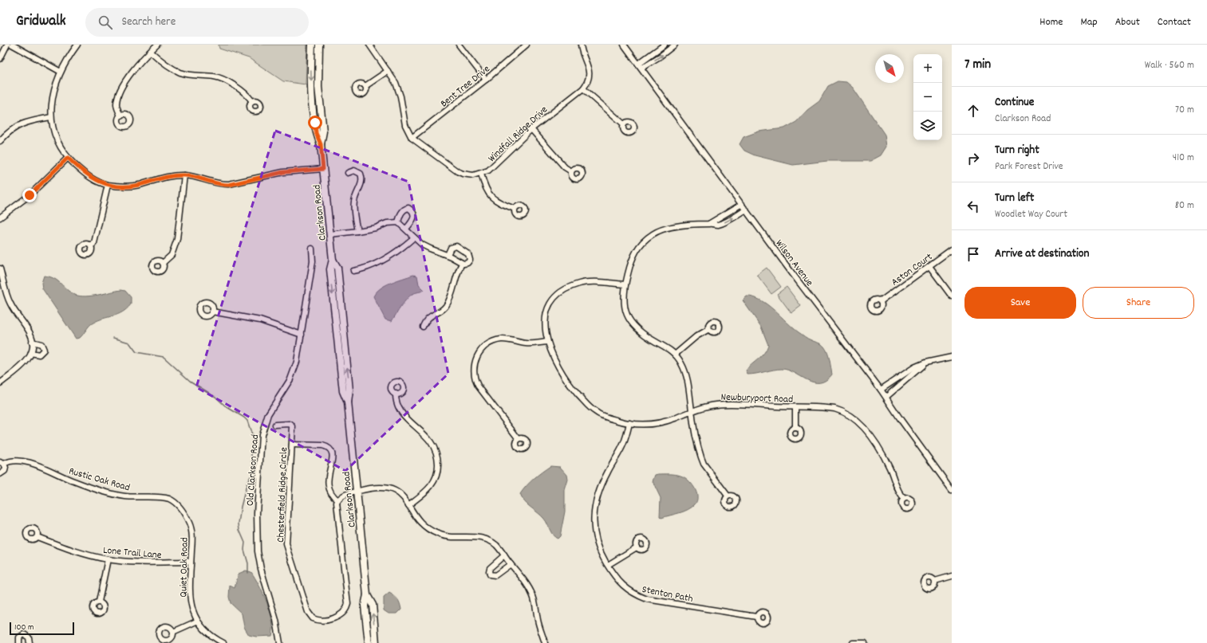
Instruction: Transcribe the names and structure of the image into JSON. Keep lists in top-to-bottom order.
{
  "streets": {
    "main road": ["Clarkson Road"],
    "street": [
      "Bent Tree Drive",
      "Windfall Ridge Drive",
      "Wilson Avenue",
      "Aston Court",
      "Newburyport Road",
      "Old Clarkson Road",
      "Rustic Oak Road",
      "Chesterfield Ridge Circle",
      "Lone Trail Lane",
      "Quiet Oak Road",
      "Stenton Path"
    ]
  },
  "crossings": [
    ["Newburyport Road", "Stenton Path"],
    ["Rustic Oak Road", "Quiet Oak Road"],
    ["Lone Trail Lane", "Quiet Oak Road"]
  ],
  "scale_bar": "100 m",
  "north": "bottom right",
  "page": {
    "header": "Gridwalk",
    "search": "Search here",
    "nav": [
      "Home",
      "Map",
      "About",
      "Contact"
    ],
    "heading": ["7 min", "Walk · 560 m"],
    "map_buttons": ["+", "−"],
    "list": [
      ["Continue", "Clarkson Road", "70 m"],
      ["Turn right", "Park Forest Drive", "410 m"],
      ["Turn left", "Woodlet Way Court", "80 m"],
      "Arrive at destination"
    ],
    "buttons": ["Save", "Share"],
    "scale": "100 m"
  }
}
